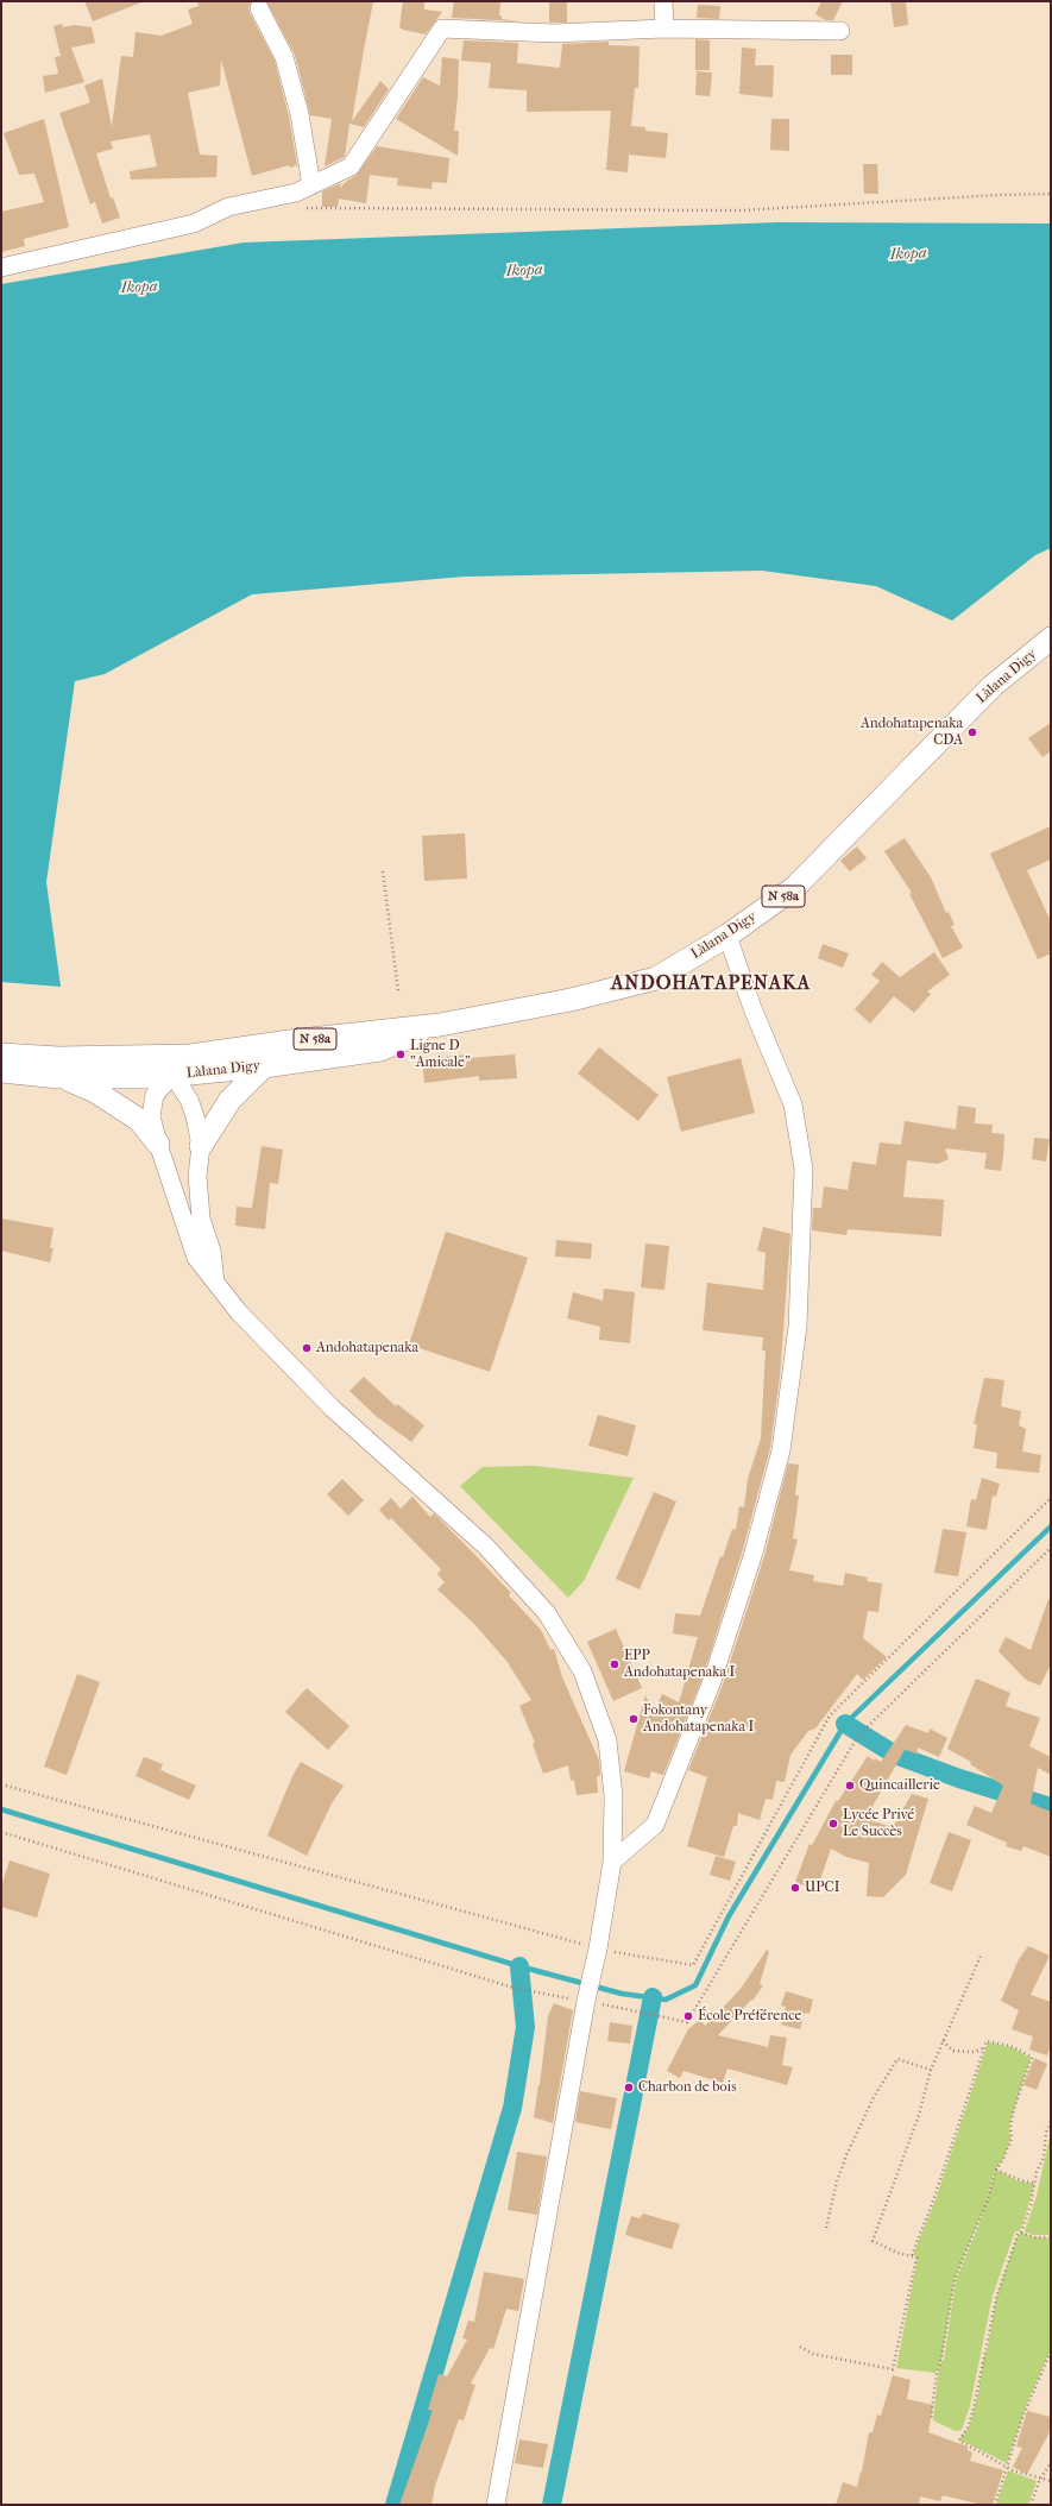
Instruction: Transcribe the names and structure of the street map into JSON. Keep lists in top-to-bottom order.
{
  "streets": {
    "main road": ["Làlana Digy", "N 58a"]
  },
  "districts": ["ANDOHATAPENAKA"],
  "water": ["Ikopa"],
  "places": [
    "Andohatapenaka CDA",
    "Ligne D \"Amicale\"",
    "Andohatapenaka",
    "EPP Andohatapenaka I",
    "Fokontany Andohatapenaka I",
    "Quincaillerie",
    "Lycée Privé Le Succès",
    "UPCI",
    "École Préférence",
    "Charbon de bois"
  ]
}
